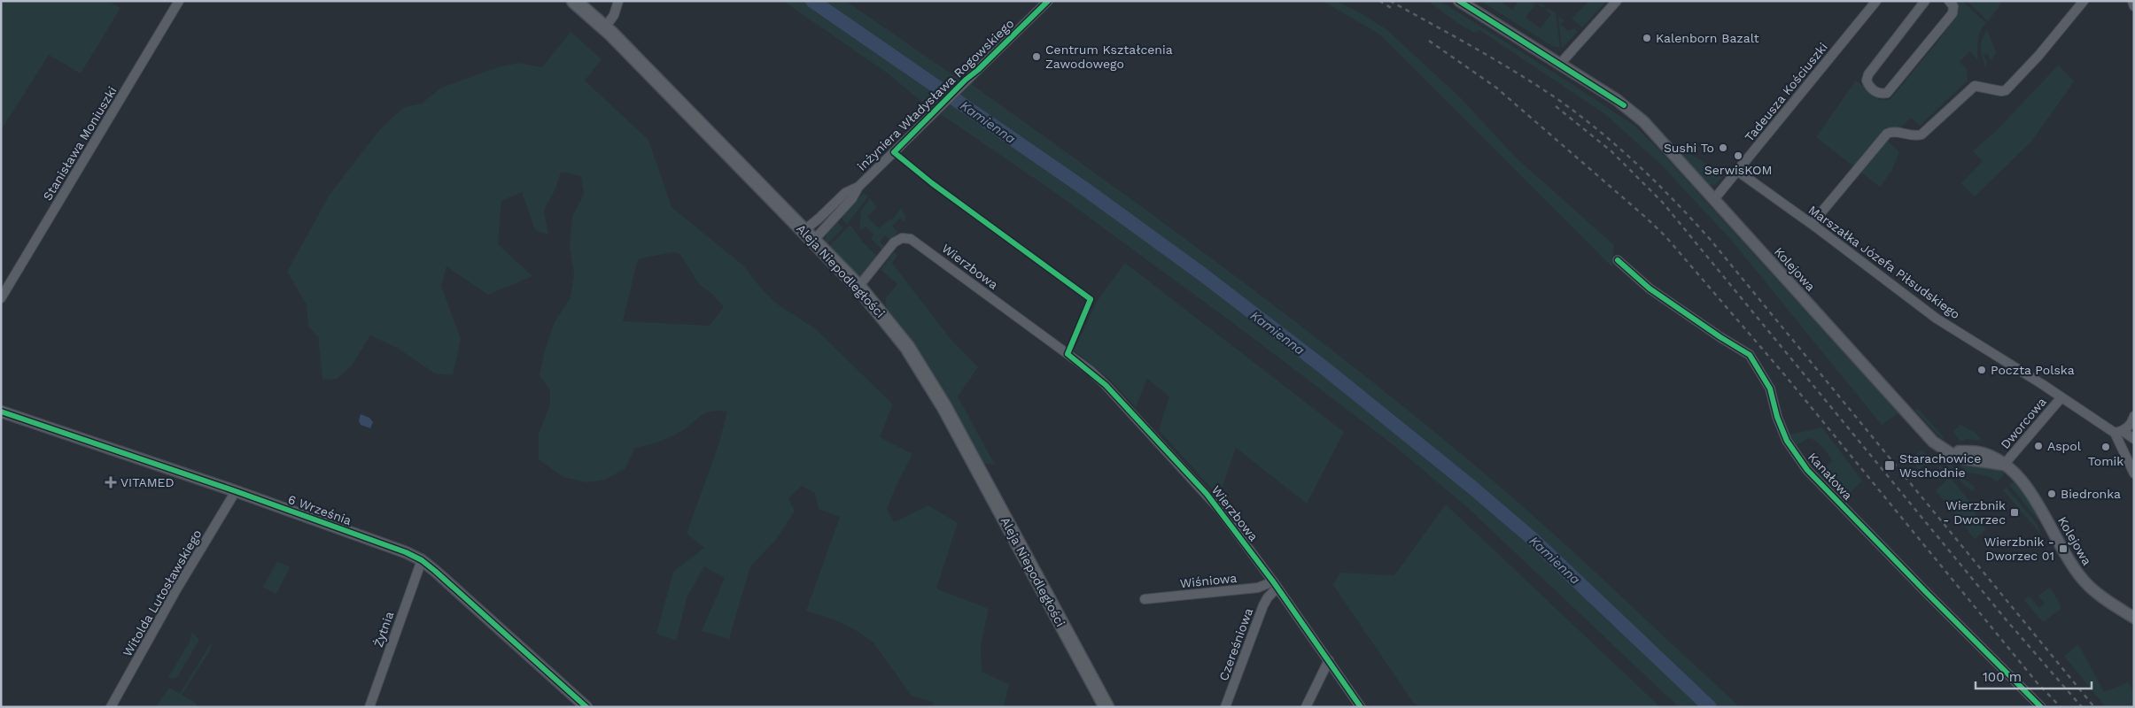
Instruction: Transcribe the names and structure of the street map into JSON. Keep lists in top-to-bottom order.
{
  "streets": {
    "main road": ["Aleja Niepodległości"],
    "street": [
      "Tadeusza Kościuszki",
      "inżyniera Władysława Rogowskiego",
      "Stanisława Moniuszki",
      "Marszałka Józefa Piłsudskiego",
      "Wierzbowa",
      "Kolejowa",
      "Dworcowa",
      "Kanałowa",
      "6 Września",
      "Wiśniowa",
      "Witolda Lutosławskiego",
      "Żytnia",
      "Czereśniowa"
    ]
  },
  "crossings": [
    ["Tadeusza Kościuszki", "Marszałka Józefa Piłsudskiego"],
    ["Tadeusza Kościuszki", "Kolejowa"],
    ["inżyniera Władysława Rogowskiego", "Aleja Niepodległości"],
    ["Marszałka Józefa Piłsudskiego", "Dworcowa"],
    ["Wierzbowa", "Aleja Niepodległości"],
    ["Wierzbowa", "Wiśniowa"],
    ["Wierzbowa", "Czereśniowa"],
    ["Kolejowa", "Dworcowa"],
    ["6 Września", "Witolda Lutosławskiego"],
    ["6 Września", "Żytnia"],
    ["Wiśniowa", "Czereśniowa"]
  ],
  "water": ["Kamienna"],
  "places": {
    "other": [
      "Kalenborn Bazalt",
      "Centrum Kształcenia Zawodowego",
      "Sushi To",
      "SerwisKOM",
      "Poczta Polska",
      "Aspol",
      "Tomik",
      "Biedronka"
    ],
    "transit": ["Starachowice Wschodnie", "Wierzbnik - Dworzec", "Wierzbnik - Dworzec 01"],
    "health": ["VITAMED"]
  },
  "scale_bar": "100 m"
}
